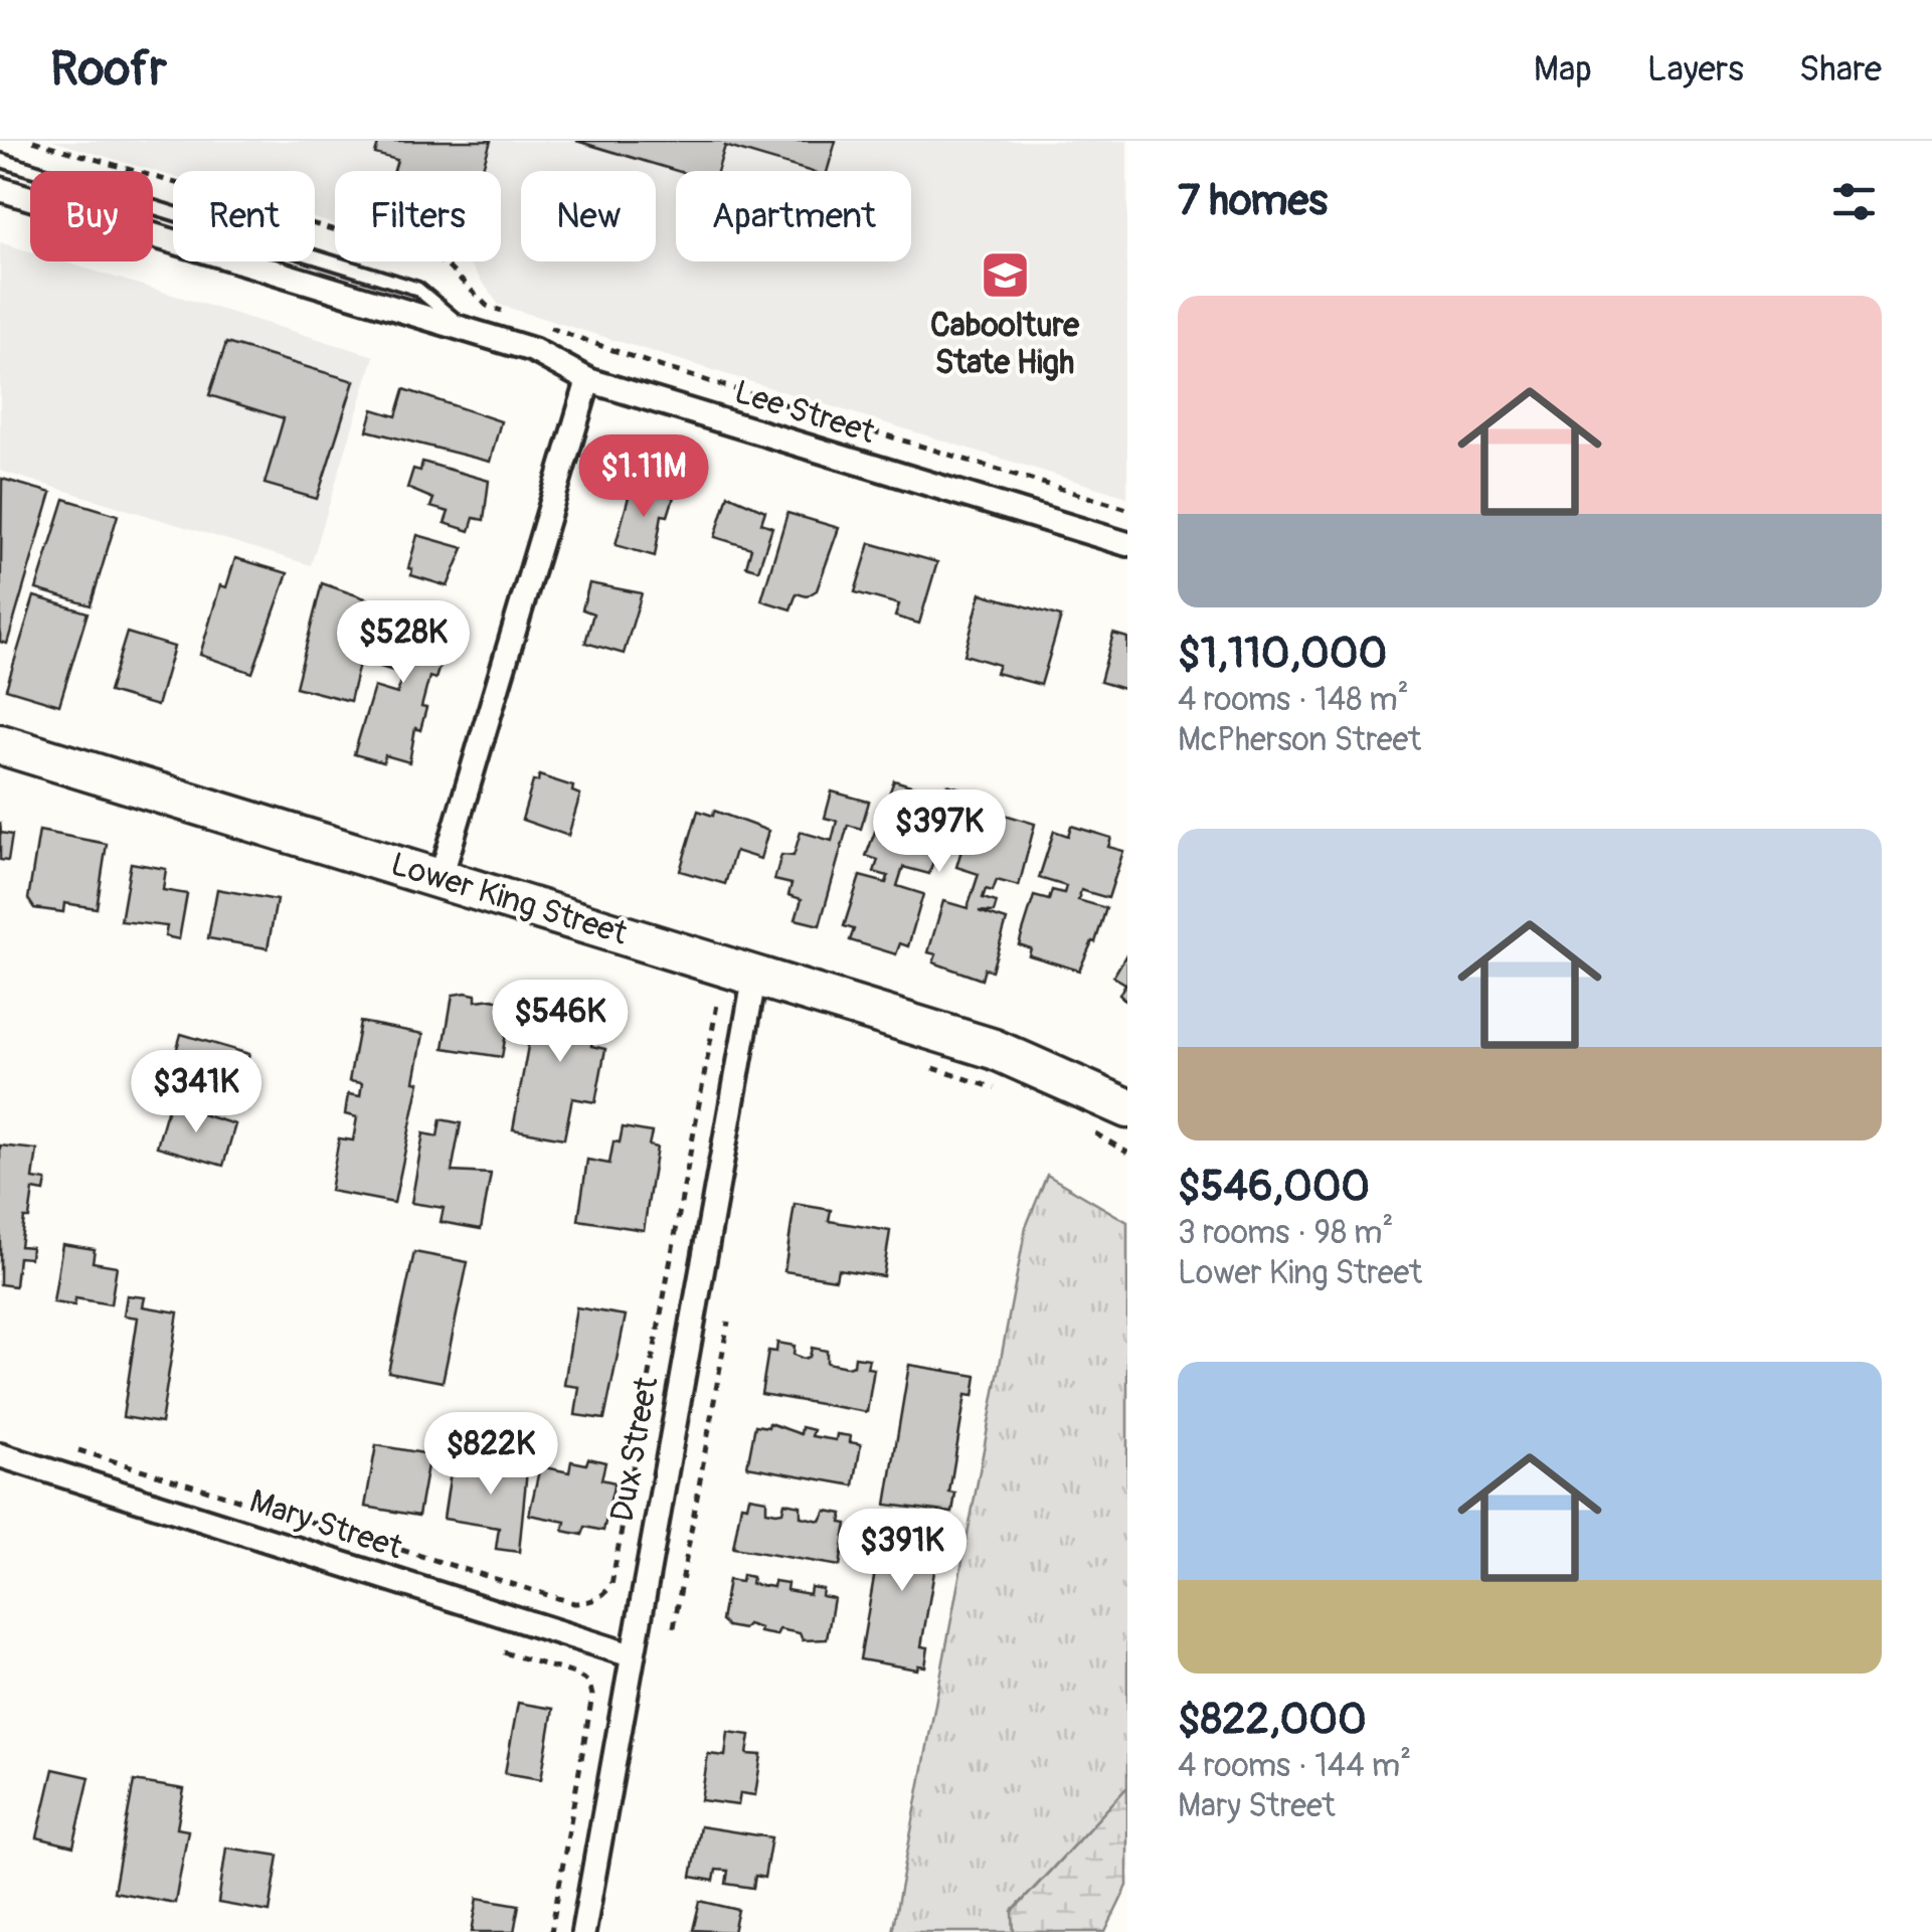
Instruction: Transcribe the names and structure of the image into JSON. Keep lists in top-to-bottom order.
{
  "streets": {
    "main road": ["Lower King Street"],
    "street": ["Lee Street", "Dux Street", "Mary Street"]
  },
  "crossings": [
    ["Lower King Street", "Dux Street"],
    ["Dux Street", "Mary Street"]
  ],
  "places": {
    "school or university": ["Caboolture State High"]
  },
  "page": {
    "header": "Roofr",
    "nav": ["Map", "Layers", "Share"],
    "heading": "7 homes",
    "chip": [
      "Buy",
      "Rent",
      "Filters",
      "New",
      "Apartment"
    ],
    "list": [
      {
        "name": "$1,110,000",
        "note": "4 rooms · 148 m² · McPherson Street"
      },
      {
        "name": "$546,000",
        "note": "3 rooms · 98 m² · Lower King Street"
      },
      {
        "name": "$822,000",
        "note": "4 rooms · 144 m² · Mary Street"
      }
    ],
    "price": [
      "$1.11M",
      "$528K",
      "$397K",
      "$546K",
      "$341K",
      "$822K",
      "$391K"
    ]
  }
}
